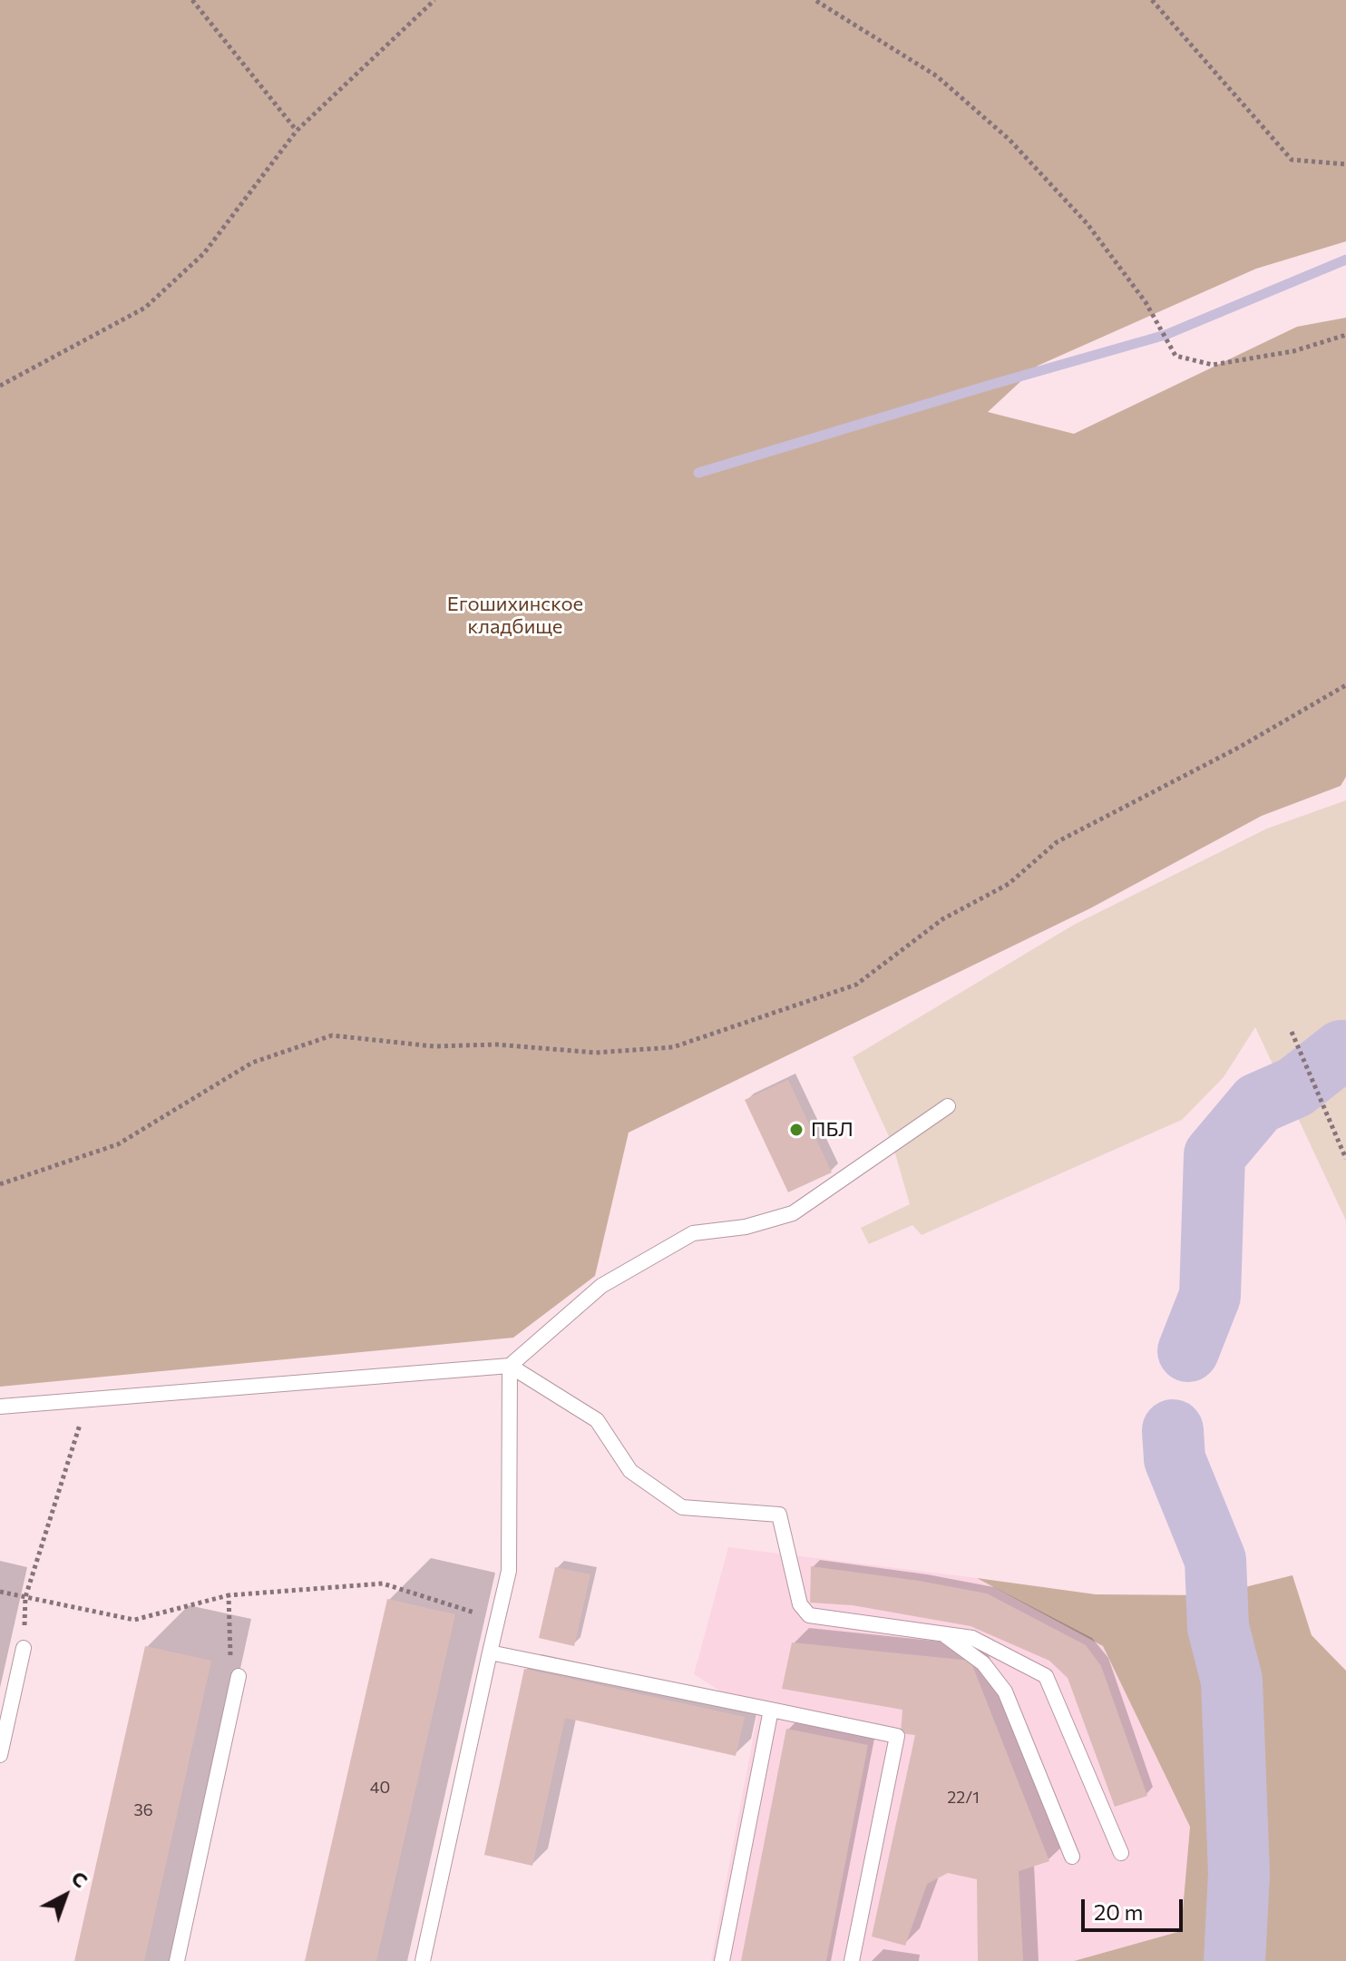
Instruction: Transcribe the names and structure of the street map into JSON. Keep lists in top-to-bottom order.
{
  "parks": ["Егошихинское кладбище"],
  "places": ["ПБЛ"],
  "house_numbers": ["40", "22/1", "36"],
  "scale_bar": "20 m",
  "north": "top right"
}
